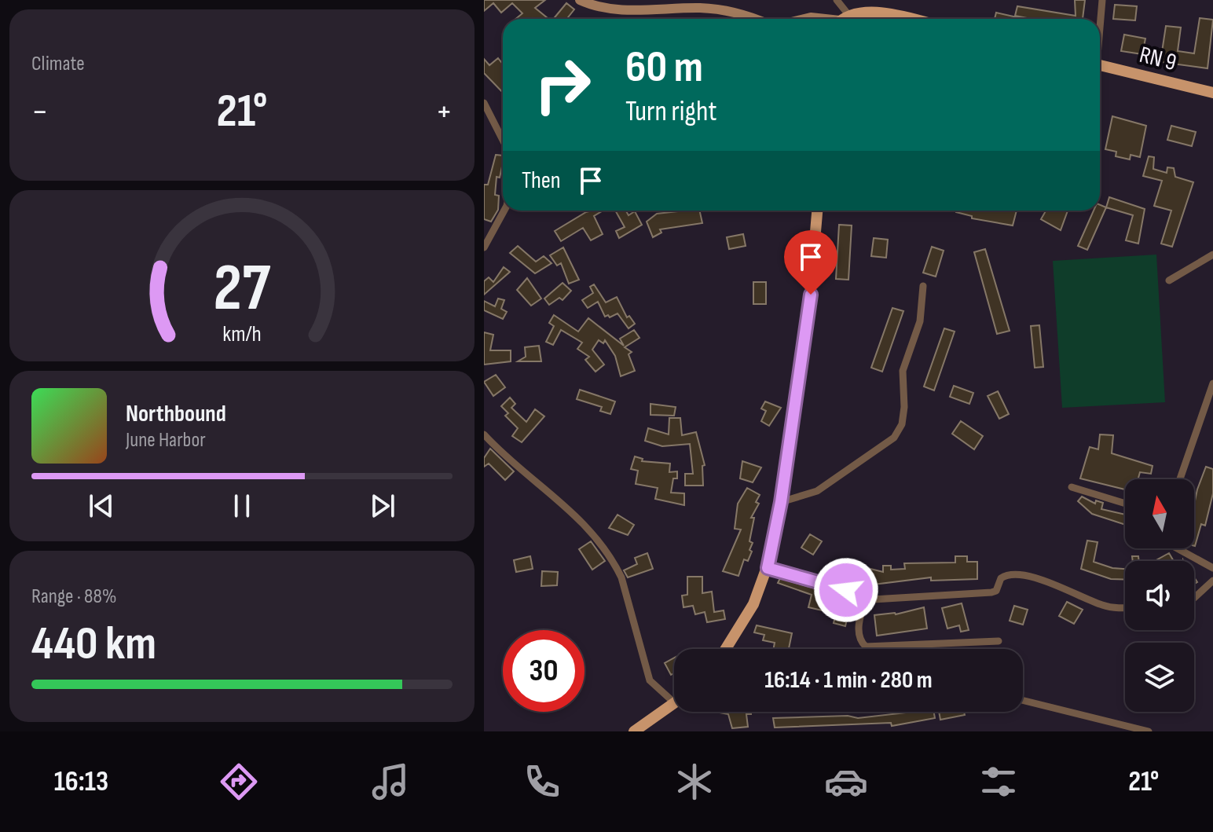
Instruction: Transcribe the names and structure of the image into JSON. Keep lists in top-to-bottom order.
{
  "streets": {
    "main road": ["RN 9"]
  },
  "north": "top",
  "page": {
    "tile": [
      "Climate",
      ["Range · 88%", "440 km"]
    ],
    "turn": ["60 m", "Turn right"],
    "heat": ["−", "21°", "+"],
    "then": "Then",
    "song": ["Northbound", "June Harbor"],
    "limit": "30",
    "trip": "16:14 · 1 min · 280 m",
    "tabs": ["16:13", "21°"],
    "gauge": ["27", "km/h"]
  }
}
